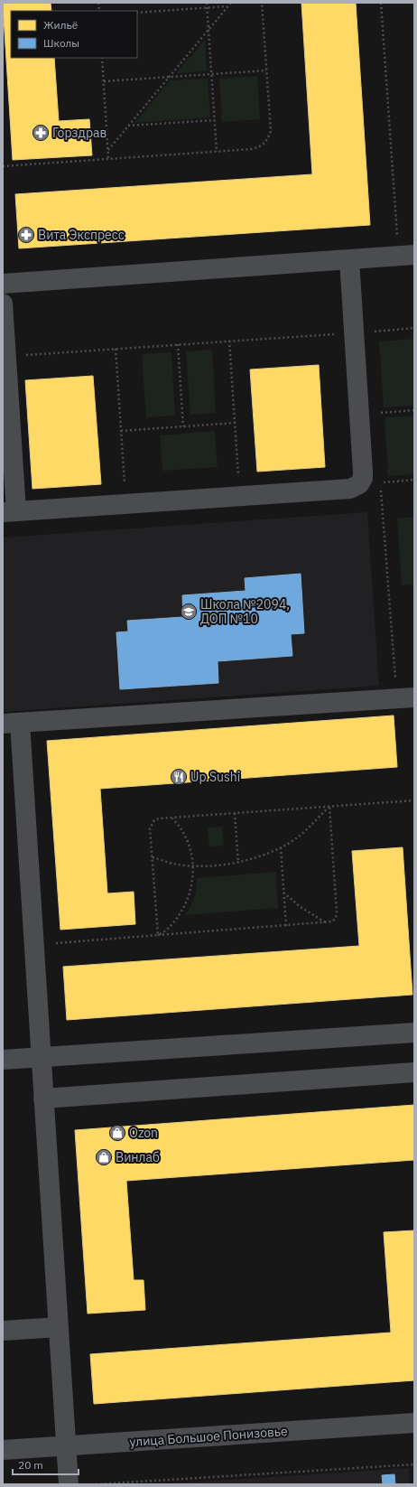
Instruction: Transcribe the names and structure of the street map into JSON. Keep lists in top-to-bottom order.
{
  "streets": {
    "street": ["улица Большое Понизовье"]
  },
  "places": {
    "pharmacy": ["Горздрав", "Вита Экспресс"],
    "school or university": ["Школа №2094, ДОП №10"],
    "restaurant": ["Up Sushi"],
    "shop": ["Ozon", "Винлаб"]
  },
  "legend": ["Жильё", "Школы"],
  "scale_bar": "20 m"
}
